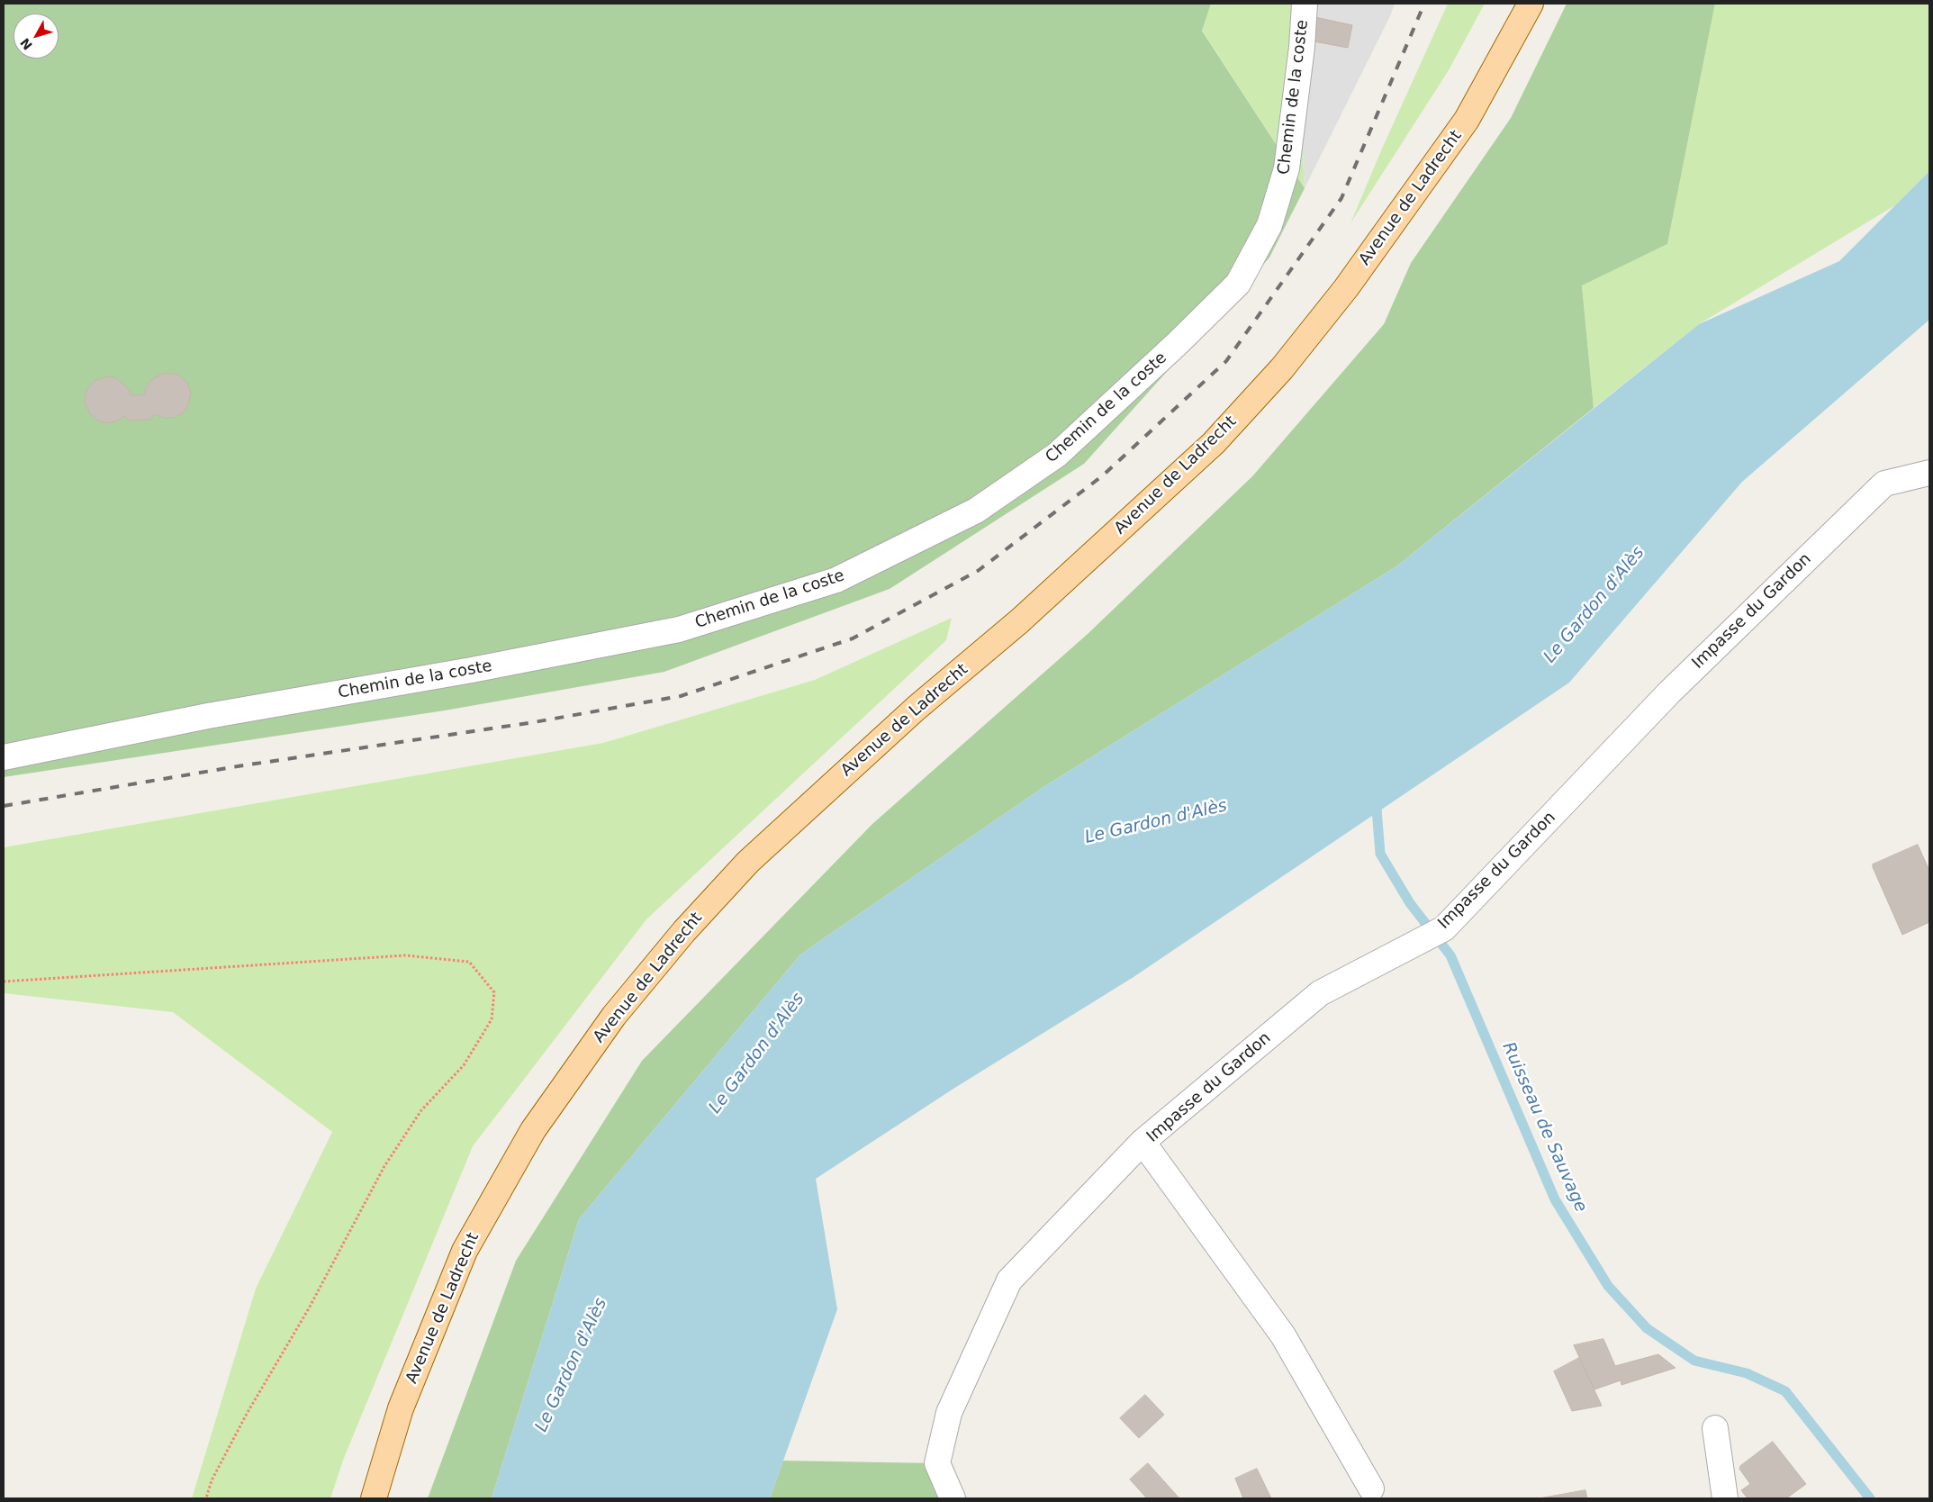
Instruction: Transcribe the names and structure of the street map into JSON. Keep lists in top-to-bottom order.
{
  "streets": {
    "main road": ["Avenue de Ladrecht"],
    "street": ["Chemin de la coste", "Impasse du Gardon"]
  },
  "water": ["Le Gardon d'Alès", "Ruisseau de Sauvage"],
  "north": "bottom left"
}
